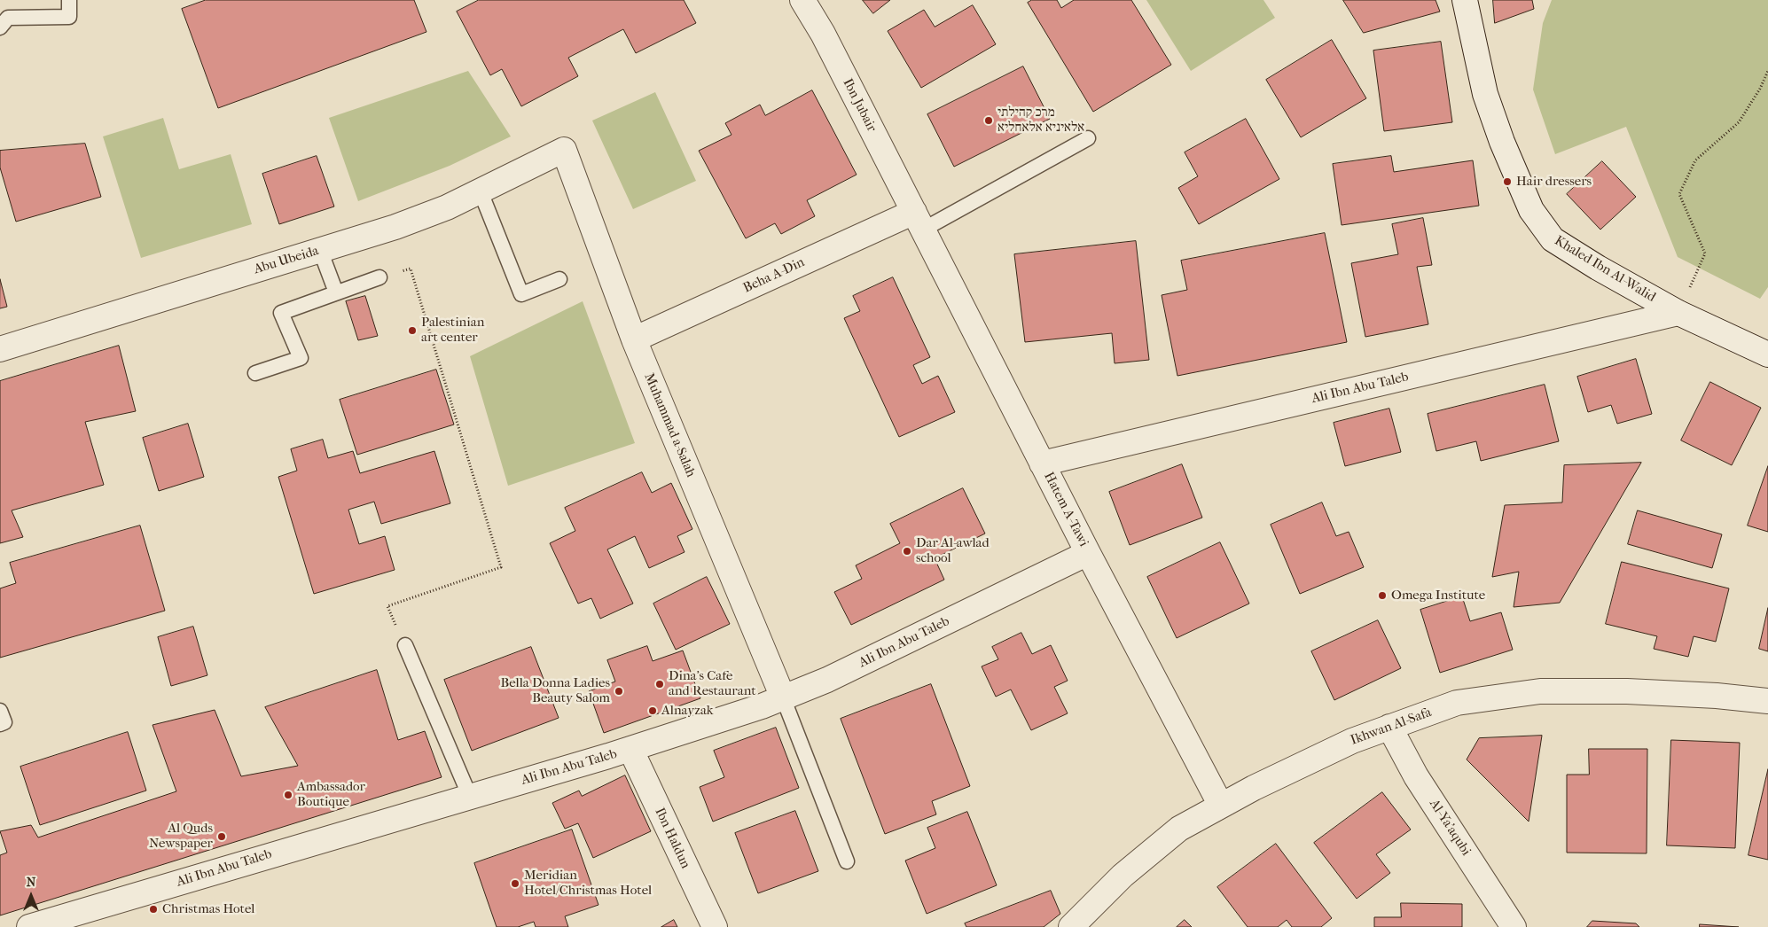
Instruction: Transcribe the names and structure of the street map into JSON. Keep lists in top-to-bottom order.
{
  "streets": {
    "street": [
      "Ibn Jubair",
      "Abu Ubeida",
      "Khaled Ibn Al-Walid",
      "Beha A-Din",
      "Ali Ibn Abu Taleb",
      "Muhammad a-Salah",
      "Hatem A-Tawi",
      "Ikhwan Al-Safa",
      "Al-Ya'aqubi",
      "Ibn Haldun"
    ]
  },
  "crossings": [
    ["Ibn Jubair", "Beha A-Din"],
    ["Ibn Jubair", "Hatem A-Tawi"],
    ["Abu Ubeida", "Muhammad a-Salah"],
    ["Khaled Ibn Al-Walid", "Ali Ibn Abu Taleb"],
    ["Beha A-Din", "Muhammad a-Salah"],
    ["Beha A-Din", "Hatem A-Tawi"],
    ["Ali Ibn Abu Taleb", "Muhammad a-Salah"],
    ["Ali Ibn Abu Taleb", "Hatem A-Tawi"],
    ["Ali Ibn Abu Taleb", "Ibn Haldun"],
    ["Hatem A-Tawi", "Ikhwan Al-Safa"],
    ["Ikhwan Al-Safa", "Al-Ya'aqubi"]
  ],
  "places": [
    "מרכ קהילתי אלאיניא אלאחליא",
    "Hair dressers",
    "Palestinian art center",
    "Dar Al-awlad school",
    "Omega Institute",
    "Dina's Cafe and Restaurant",
    "Bella Donna Ladies Beauty Salom",
    "Alnayzak",
    "Ambassador Boutique",
    "Al Quds Newspaper",
    "Meridian Hotel/Christmas Hotel",
    "Christmas Hotel"
  ],
  "north": "top"
}
